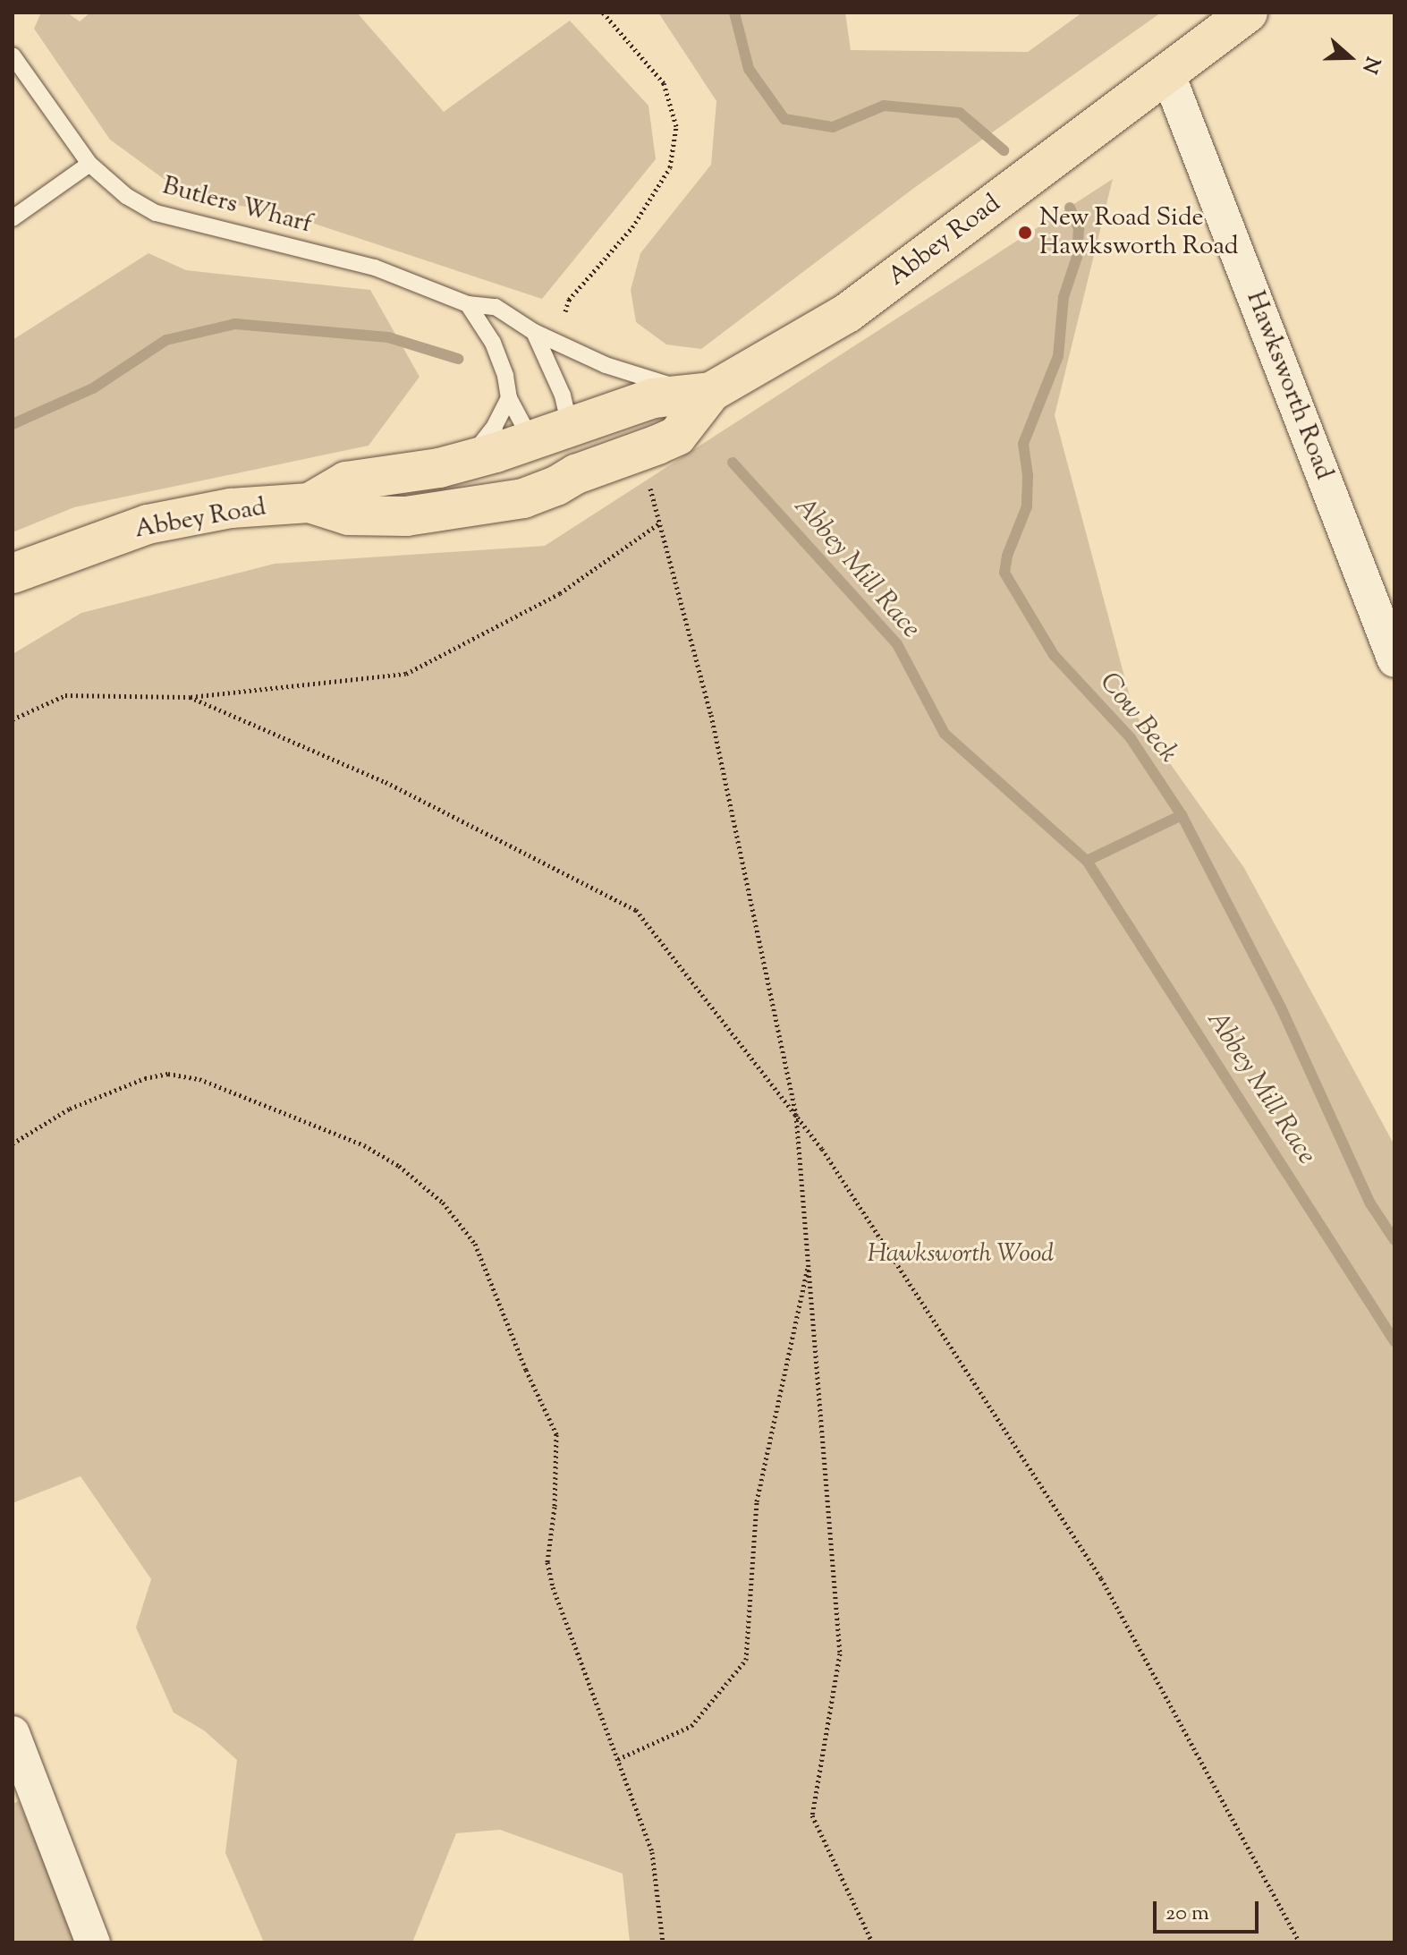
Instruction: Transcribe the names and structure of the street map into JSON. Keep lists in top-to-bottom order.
{
  "streets": {
    "main road": ["Abbey Road"],
    "street": ["Hawksworth Road"],
    "lane": ["Butlers Wharf"]
  },
  "crossings": [
    ["Butlers Wharf", "Abbey Road"],
    ["Abbey Road", "Hawksworth Road"]
  ],
  "water": ["Abbey Mill Race", "Cow Beck"],
  "parks": ["Hawksworth Wood"],
  "places": ["New Road Side Hawksworth Road"],
  "scale_bar": "20 m",
  "north": "right"
}
